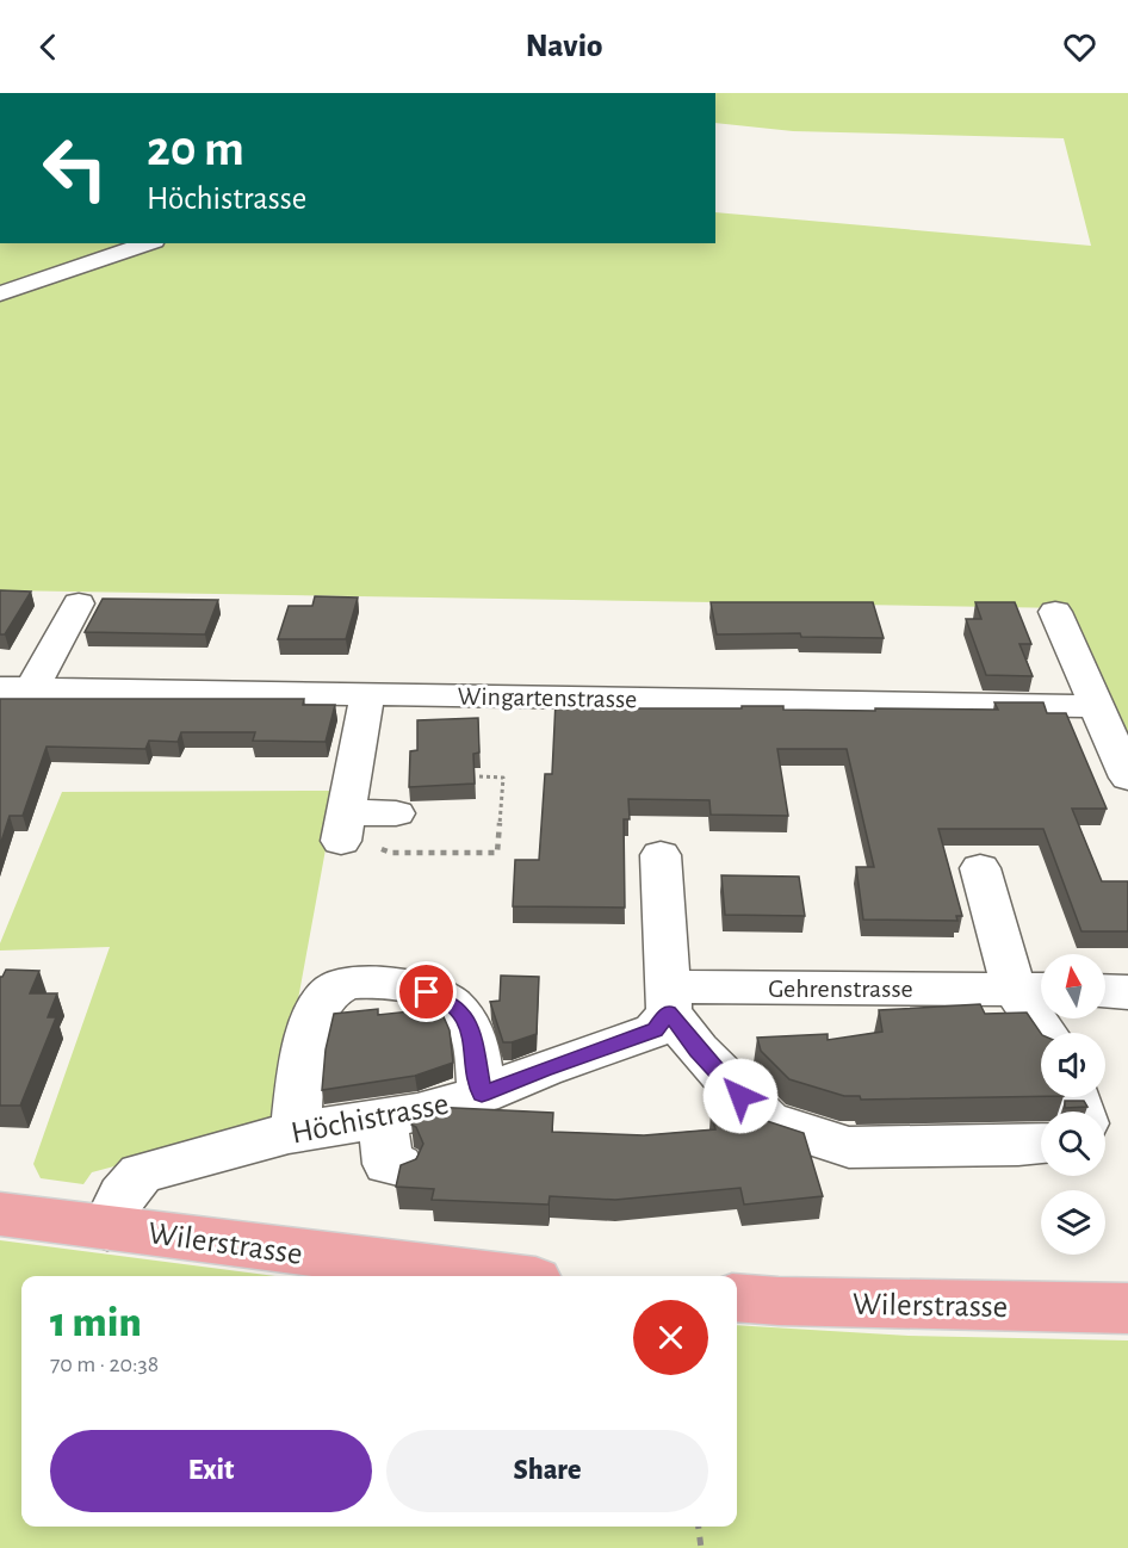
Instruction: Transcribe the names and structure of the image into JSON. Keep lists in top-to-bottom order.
{
  "streets": {
    "main road": ["Wilerstrasse"],
    "street": ["Wingartenstrasse", "Gehrenstrasse", "Höchistrasse"]
  },
  "crossings": [
    ["Gehrenstrasse", "Höchistrasse"],
    ["Höchistrasse", "Wilerstrasse"]
  ],
  "north": "top",
  "page": {
    "header": "Navio",
    "turn": ["20 m", "Höchistrasse"],
    "heading": ["1 min", "70 m · 20:38"],
    "buttons": ["Exit", "Share"]
  }
}
